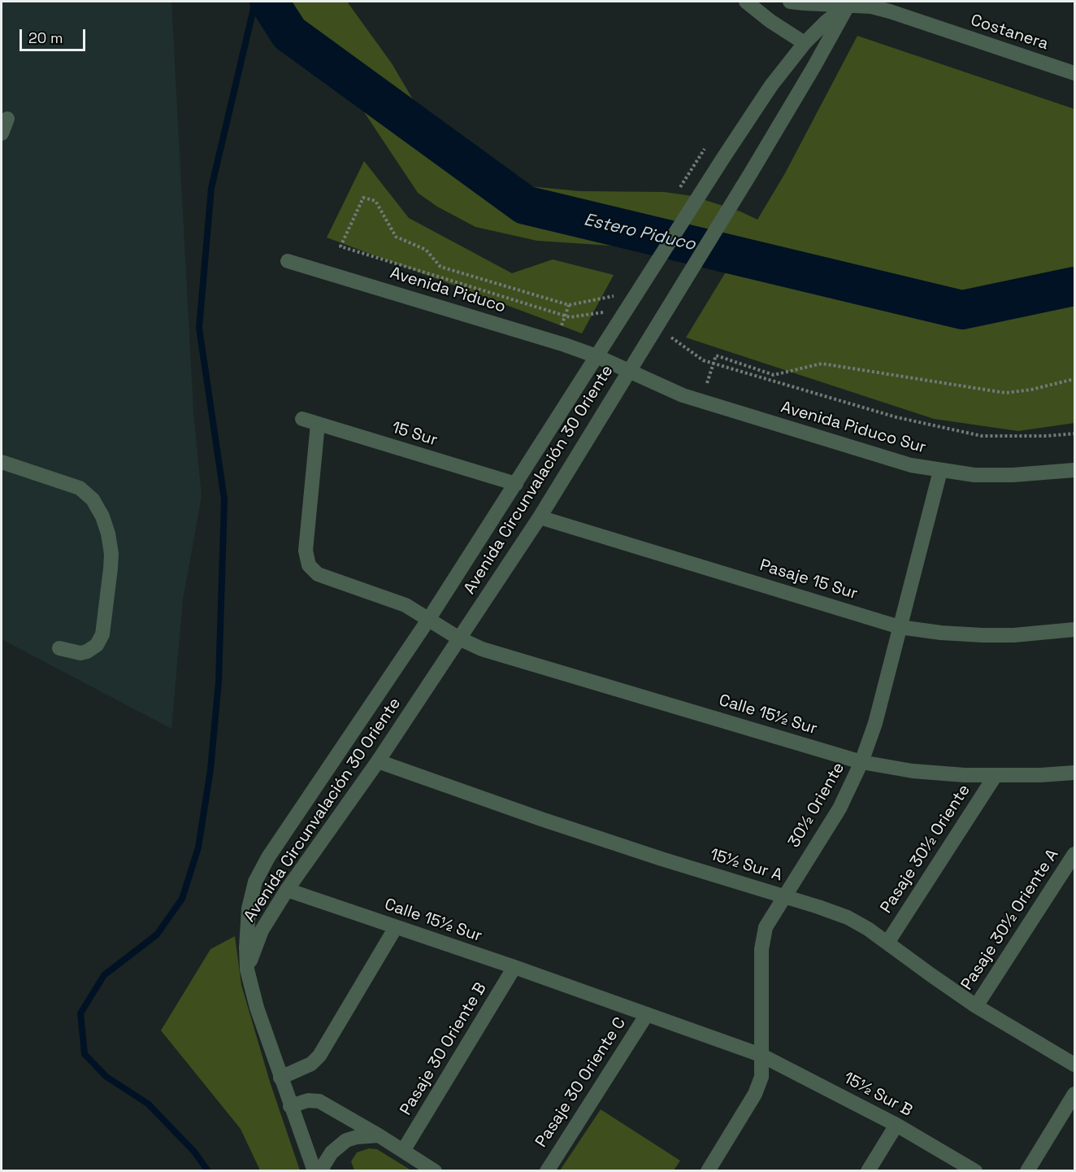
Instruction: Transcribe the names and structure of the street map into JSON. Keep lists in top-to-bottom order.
{
  "streets": {
    "street": [
      "Costanera",
      "Avenida Piduco",
      "Avenida Piduco Sur",
      "15 Sur",
      "Avenida Circunvalación 30 Oriente",
      "Pasaje 15 Sur",
      "Calle 15½ Sur",
      "30½ Oriente",
      "Pasaje 30½ Oriente",
      "15½ Sur A",
      "Pasaje 30½ Oriente A",
      "Pasaje 30 Oriente B",
      "Pasaje 30 Oriente C",
      "15½ Sur B"
    ]
  },
  "crossings": [
    ["Costanera", "Avenida Circunvalación 30 Oriente"],
    ["Avenida Piduco", "Avenida Piduco Sur"],
    ["Avenida Piduco", "Avenida Circunvalación 30 Oriente"],
    ["Avenida Piduco Sur", "Avenida Circunvalación 30 Oriente"],
    ["Avenida Piduco Sur", "30½ Oriente"],
    ["15 Sur", "Avenida Circunvalación 30 Oriente"],
    ["15 Sur", "Calle 15½ Sur"],
    ["Avenida Circunvalación 30 Oriente", "Pasaje 15 Sur"],
    ["Avenida Circunvalación 30 Oriente", "Calle 15½ Sur"],
    ["Avenida Circunvalación 30 Oriente", "15½ Sur A"],
    ["Pasaje 15 Sur", "30½ Oriente"],
    ["Calle 15½ Sur", "30½ Oriente"],
    ["Calle 15½ Sur", "Pasaje 30½ Oriente"],
    ["Calle 15½ Sur", "Pasaje 30 Oriente B"],
    ["Calle 15½ Sur", "Pasaje 30 Oriente C"],
    ["Calle 15½ Sur", "15½ Sur B"],
    ["30½ Oriente", "15½ Sur A"],
    ["30½ Oriente", "15½ Sur B"],
    ["Pasaje 30½ Oriente", "15½ Sur A"],
    ["15½ Sur A", "Pasaje 30½ Oriente A"]
  ],
  "water": ["Estero Piduco"],
  "scale_bar": "20 m"
}
